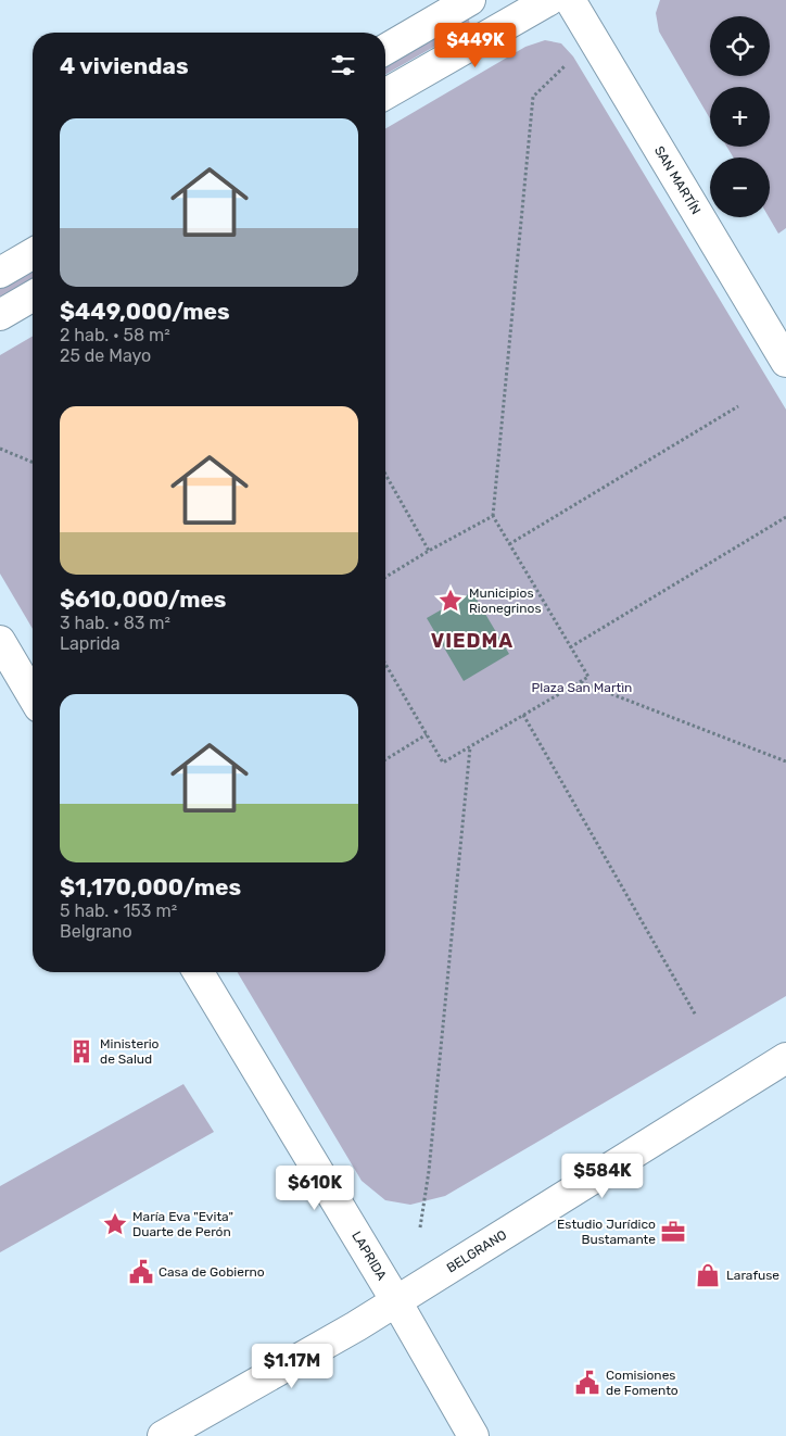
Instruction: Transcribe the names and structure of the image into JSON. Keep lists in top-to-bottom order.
{
  "streets": {
    "street": ["SAN MARTÍN", "BELGRANO", "LAPRIDA"]
  },
  "crossings": [
    ["BELGRANO", "LAPRIDA"]
  ],
  "districts": ["VIEDMA"],
  "parks": ["Plaza San Martìn"],
  "places": {
    "place": ["Municipios Rionegrinos", "María Eva \"Evita\" Duarte de Perón"],
    "building": ["Ministerio de Salud"],
    "office": ["Estudio Jurídico Bustamante"],
    "public building": ["Casa de Gobierno", "Comisiones de Fomento"],
    "shop": ["Larafuse"]
  },
  "page": {
    "map_buttons": ["+", "−"],
    "price": [
      "$449K",
      "$584K",
      "$610K",
      "$1.17M"
    ],
    "heading": "4 viviendas",
    "list": [
      {
        "name": "$449,000/mes",
        "note": "2 hab. · 58 m² · 25 de Mayo"
      },
      {
        "name": "$610,000/mes",
        "note": "3 hab. · 83 m² · Laprida"
      },
      {
        "name": "$1,170,000/mes",
        "note": "5 hab. · 153 m² · Belgrano"
      }
    ]
  }
}
